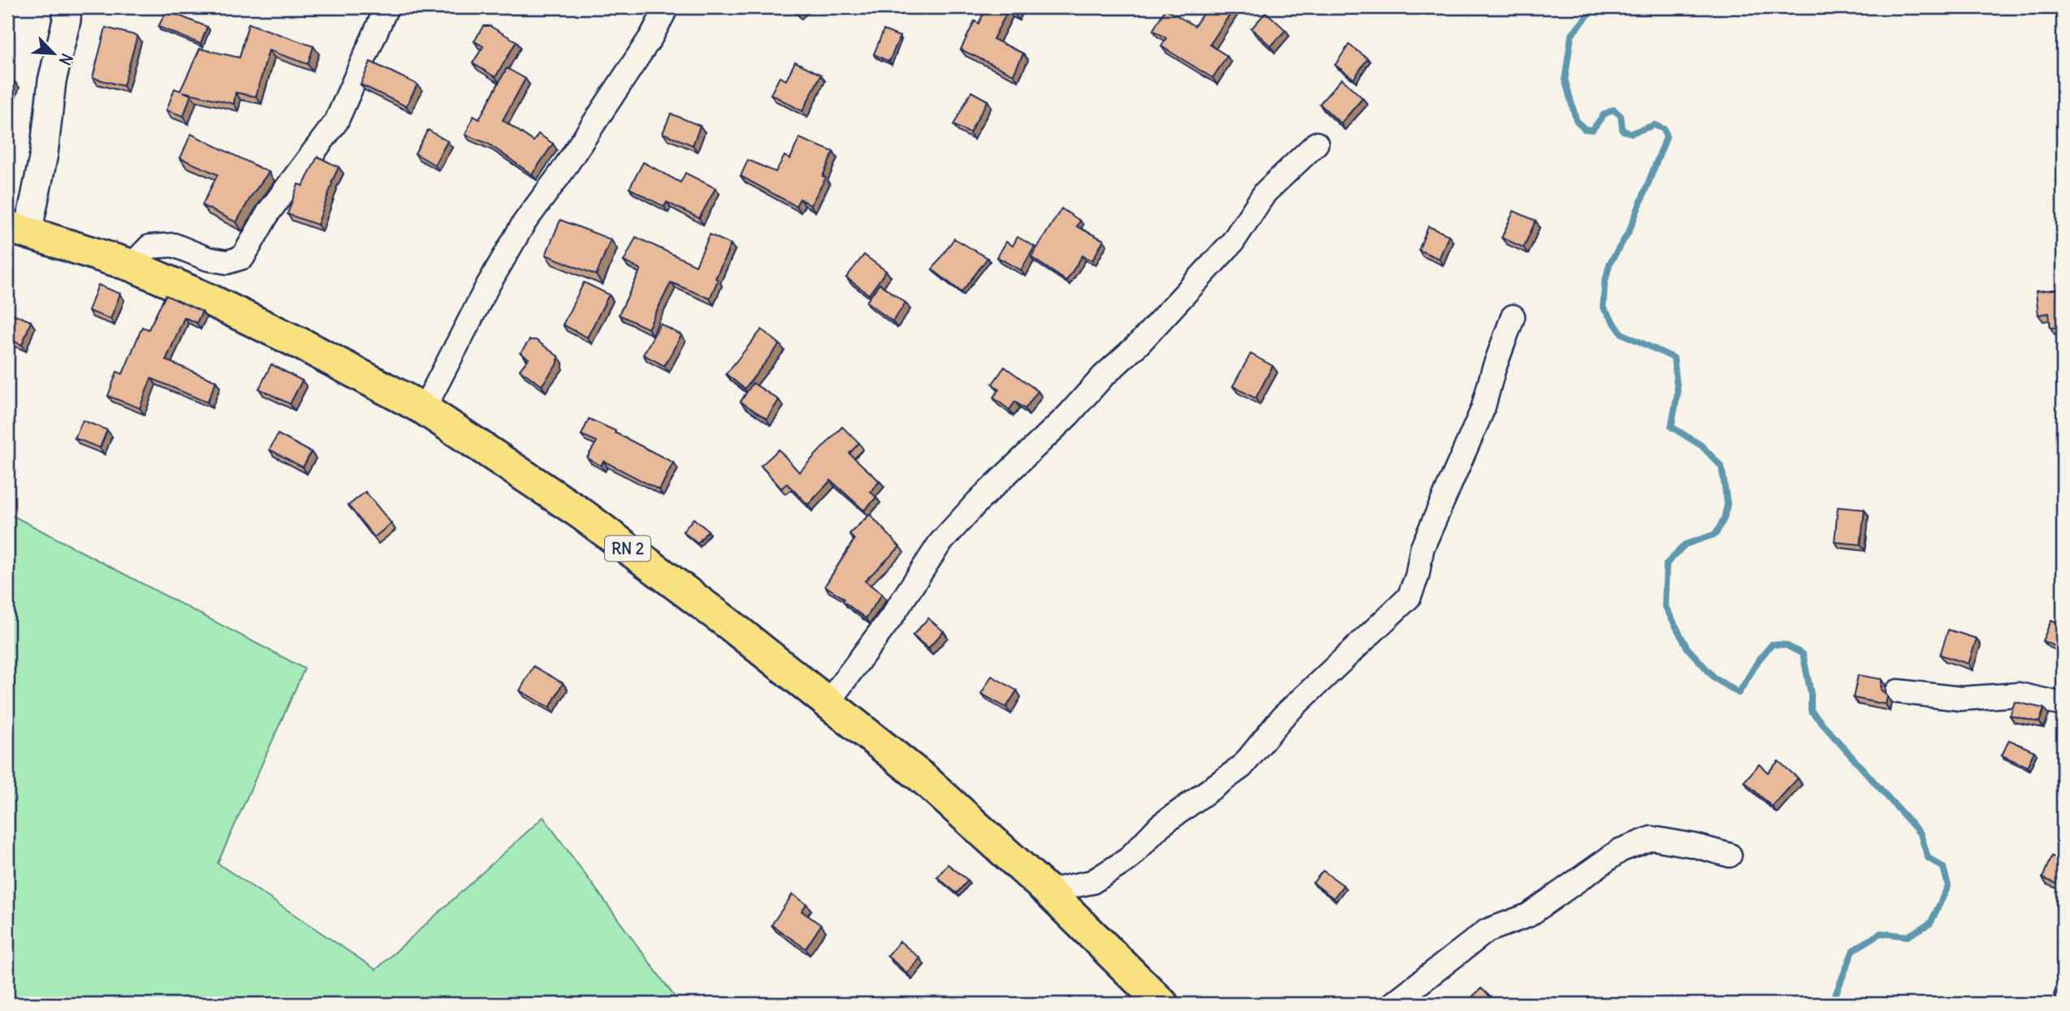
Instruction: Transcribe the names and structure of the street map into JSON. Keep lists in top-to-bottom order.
{
  "streets": {
    "main road": ["RN 2"]
  },
  "north": "bottom right"
}
